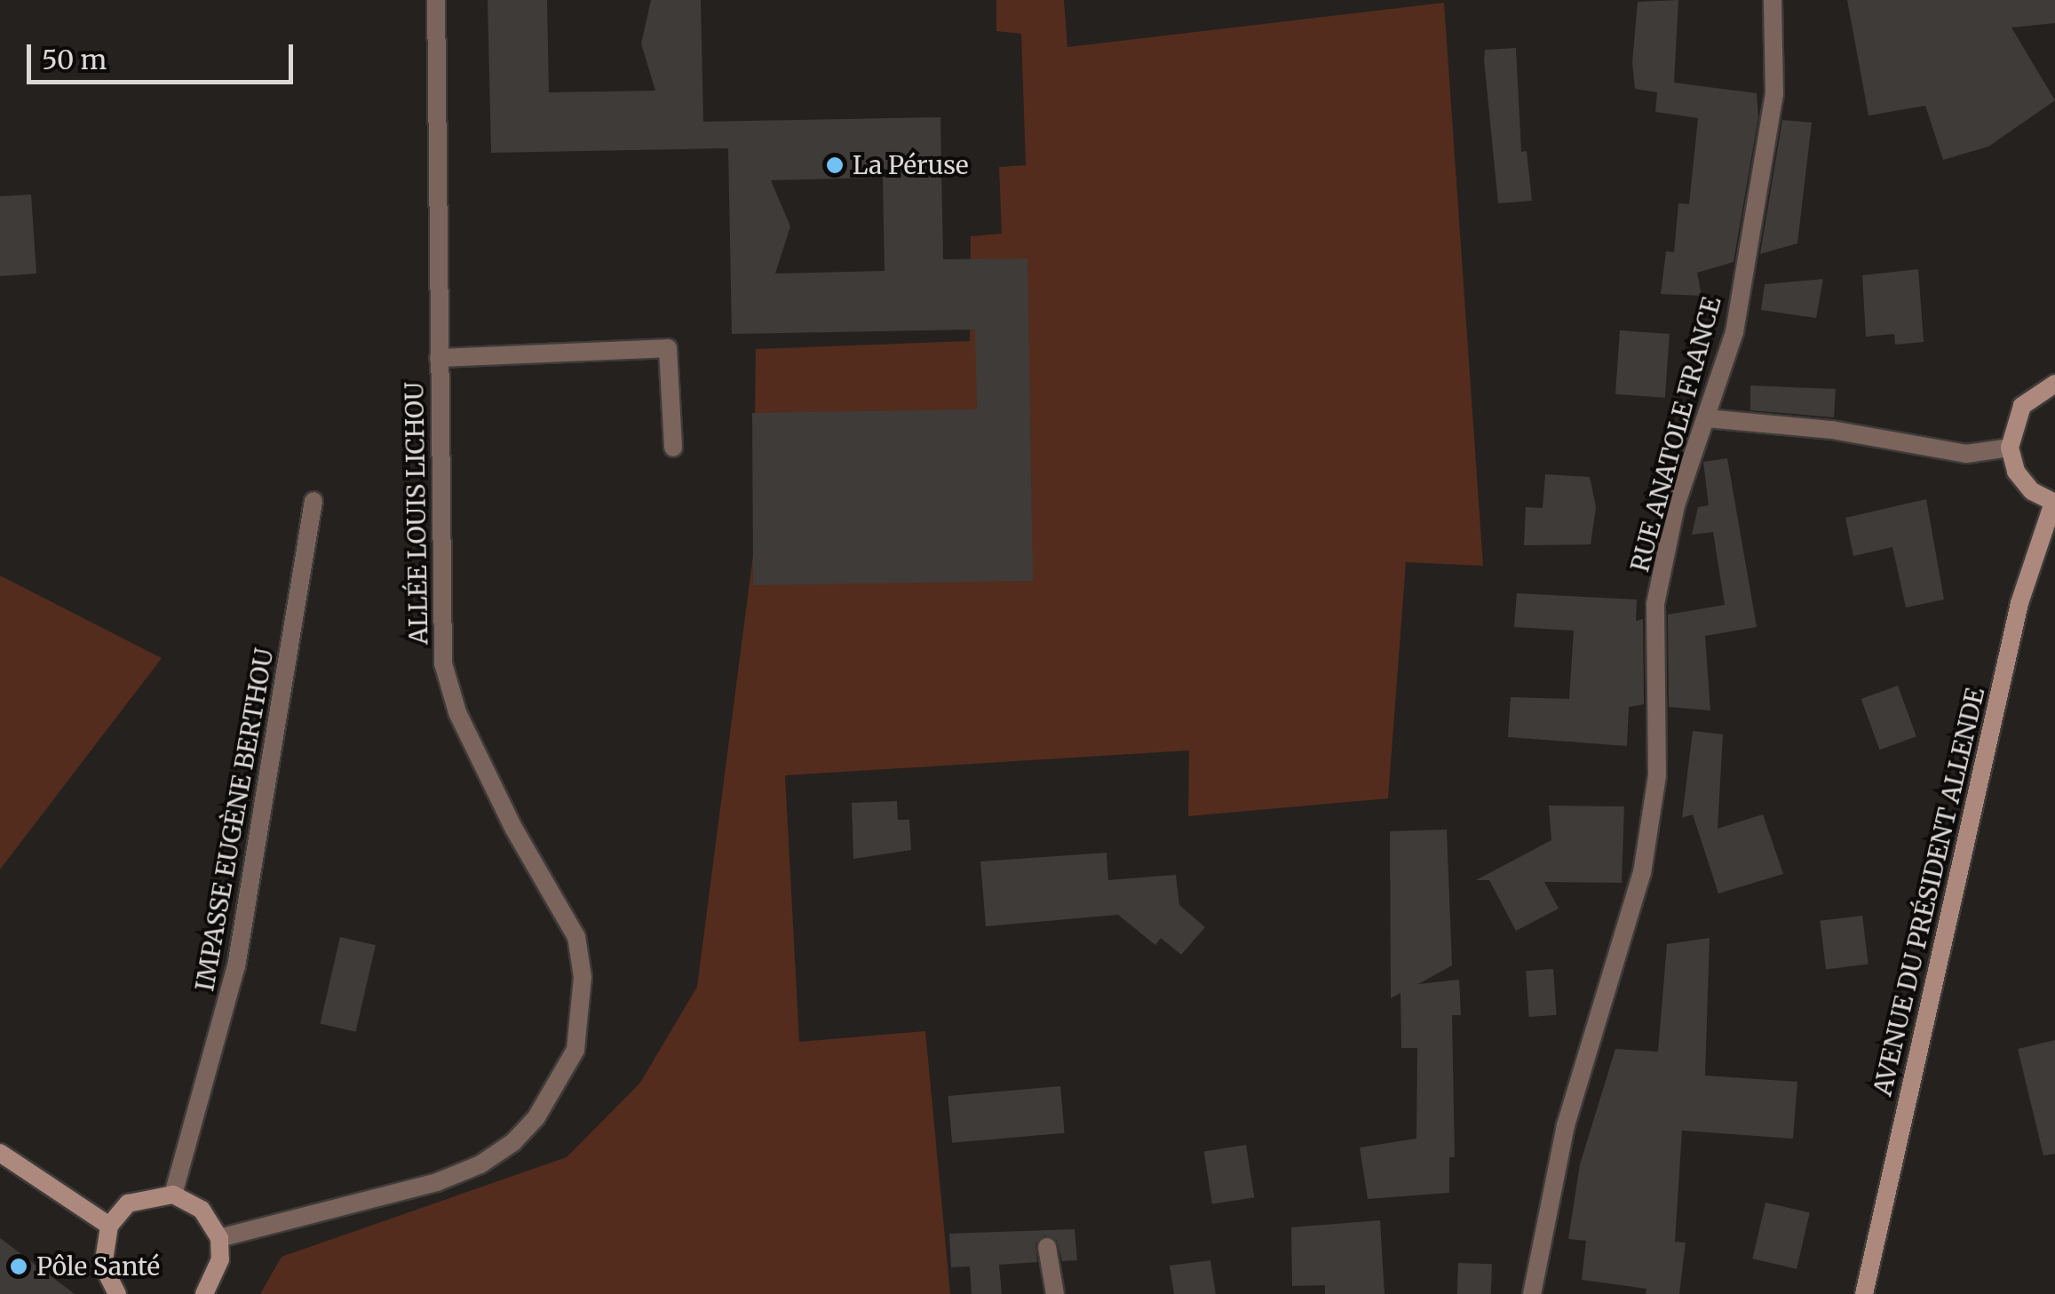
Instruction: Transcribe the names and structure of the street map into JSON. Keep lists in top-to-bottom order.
{
  "streets": {
    "main road": ["AVENUE DU PRÉSIDENT ALLENDE"],
    "street": ["RUE ANATOLE FRANCE", "ALLÉE LOUIS LICHOU", "IMPASSE EUGÈNE BERTHOU"]
  },
  "places": ["La Péruse", "Pôle Santé"],
  "scale_bar": "50 m"
}
